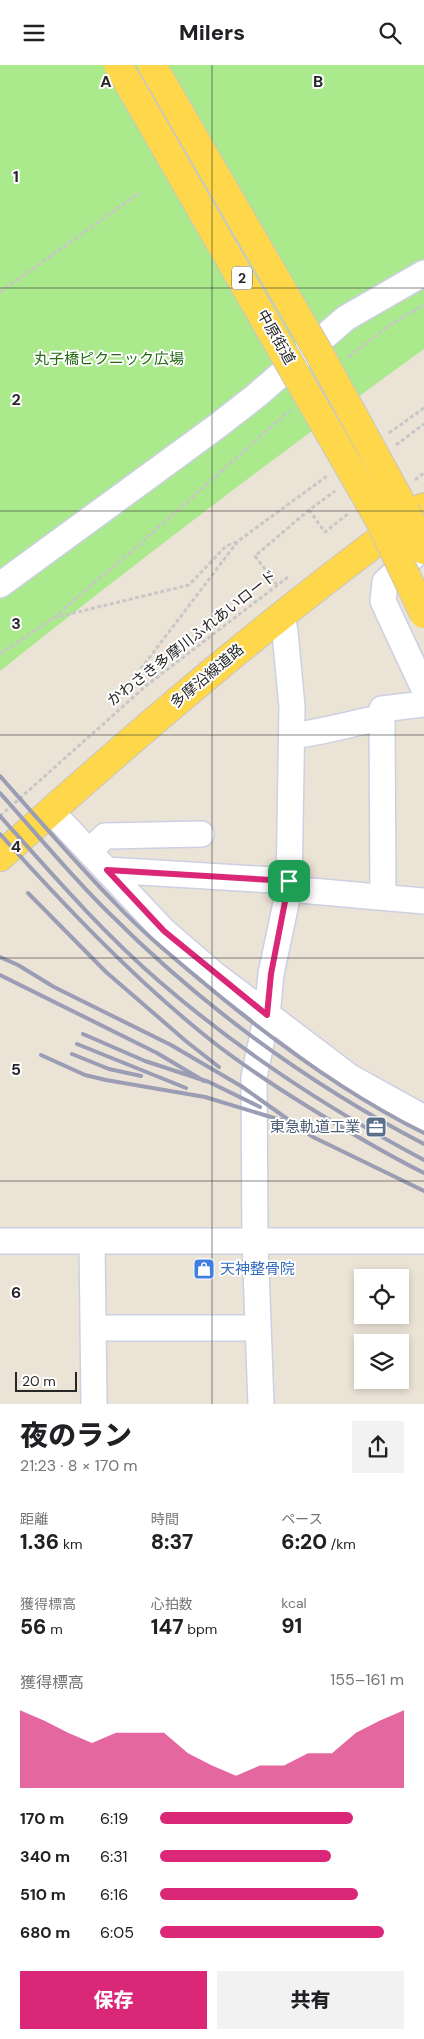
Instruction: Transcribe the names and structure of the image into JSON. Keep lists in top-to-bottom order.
{
  "streets": {
    "main road": ["2", "中原街道", "多摩沿線道路"],
    "path": ["かわさき多摩川ふれあいロード"]
  },
  "crossings": [
    ["中原街道", "多摩沿線道路"]
  ],
  "parks": ["丸子橋ピクニック広場"],
  "places": {
    "office": ["東急軌道工業"],
    "shop": ["天神整骨院"]
  },
  "scale_bar": "20 m",
  "page": {
    "header": "Milers",
    "scale": "20 m",
    "heading": ["夜のラン", "21:23 · 8 × 170 m"],
    "stats": [
      ["距離", "1.36 km"],
      ["時間", "8:37"],
      ["ペース", "6:20 /km"],
      ["獲得標高", "56 m"],
      ["心拍数", "147 bpm"],
      ["kcal", "91"]
    ],
    "chart": ["獲得標高", "155–161 m"],
    "list": [
      {
        "name": "170 m",
        "note": "6:19"
      },
      {
        "name": "340 m",
        "note": "6:31"
      },
      {
        "name": "510 m",
        "note": "6:16"
      },
      {
        "name": "680 m",
        "note": "6:05"
      }
    ],
    "buttons": ["保存", "共有"]
  },
  "grid": {
    "columns": ["A", "B"],
    "rows": [
      "1",
      "2",
      "3",
      "4",
      "5",
      "6"
    ]
  }
}
